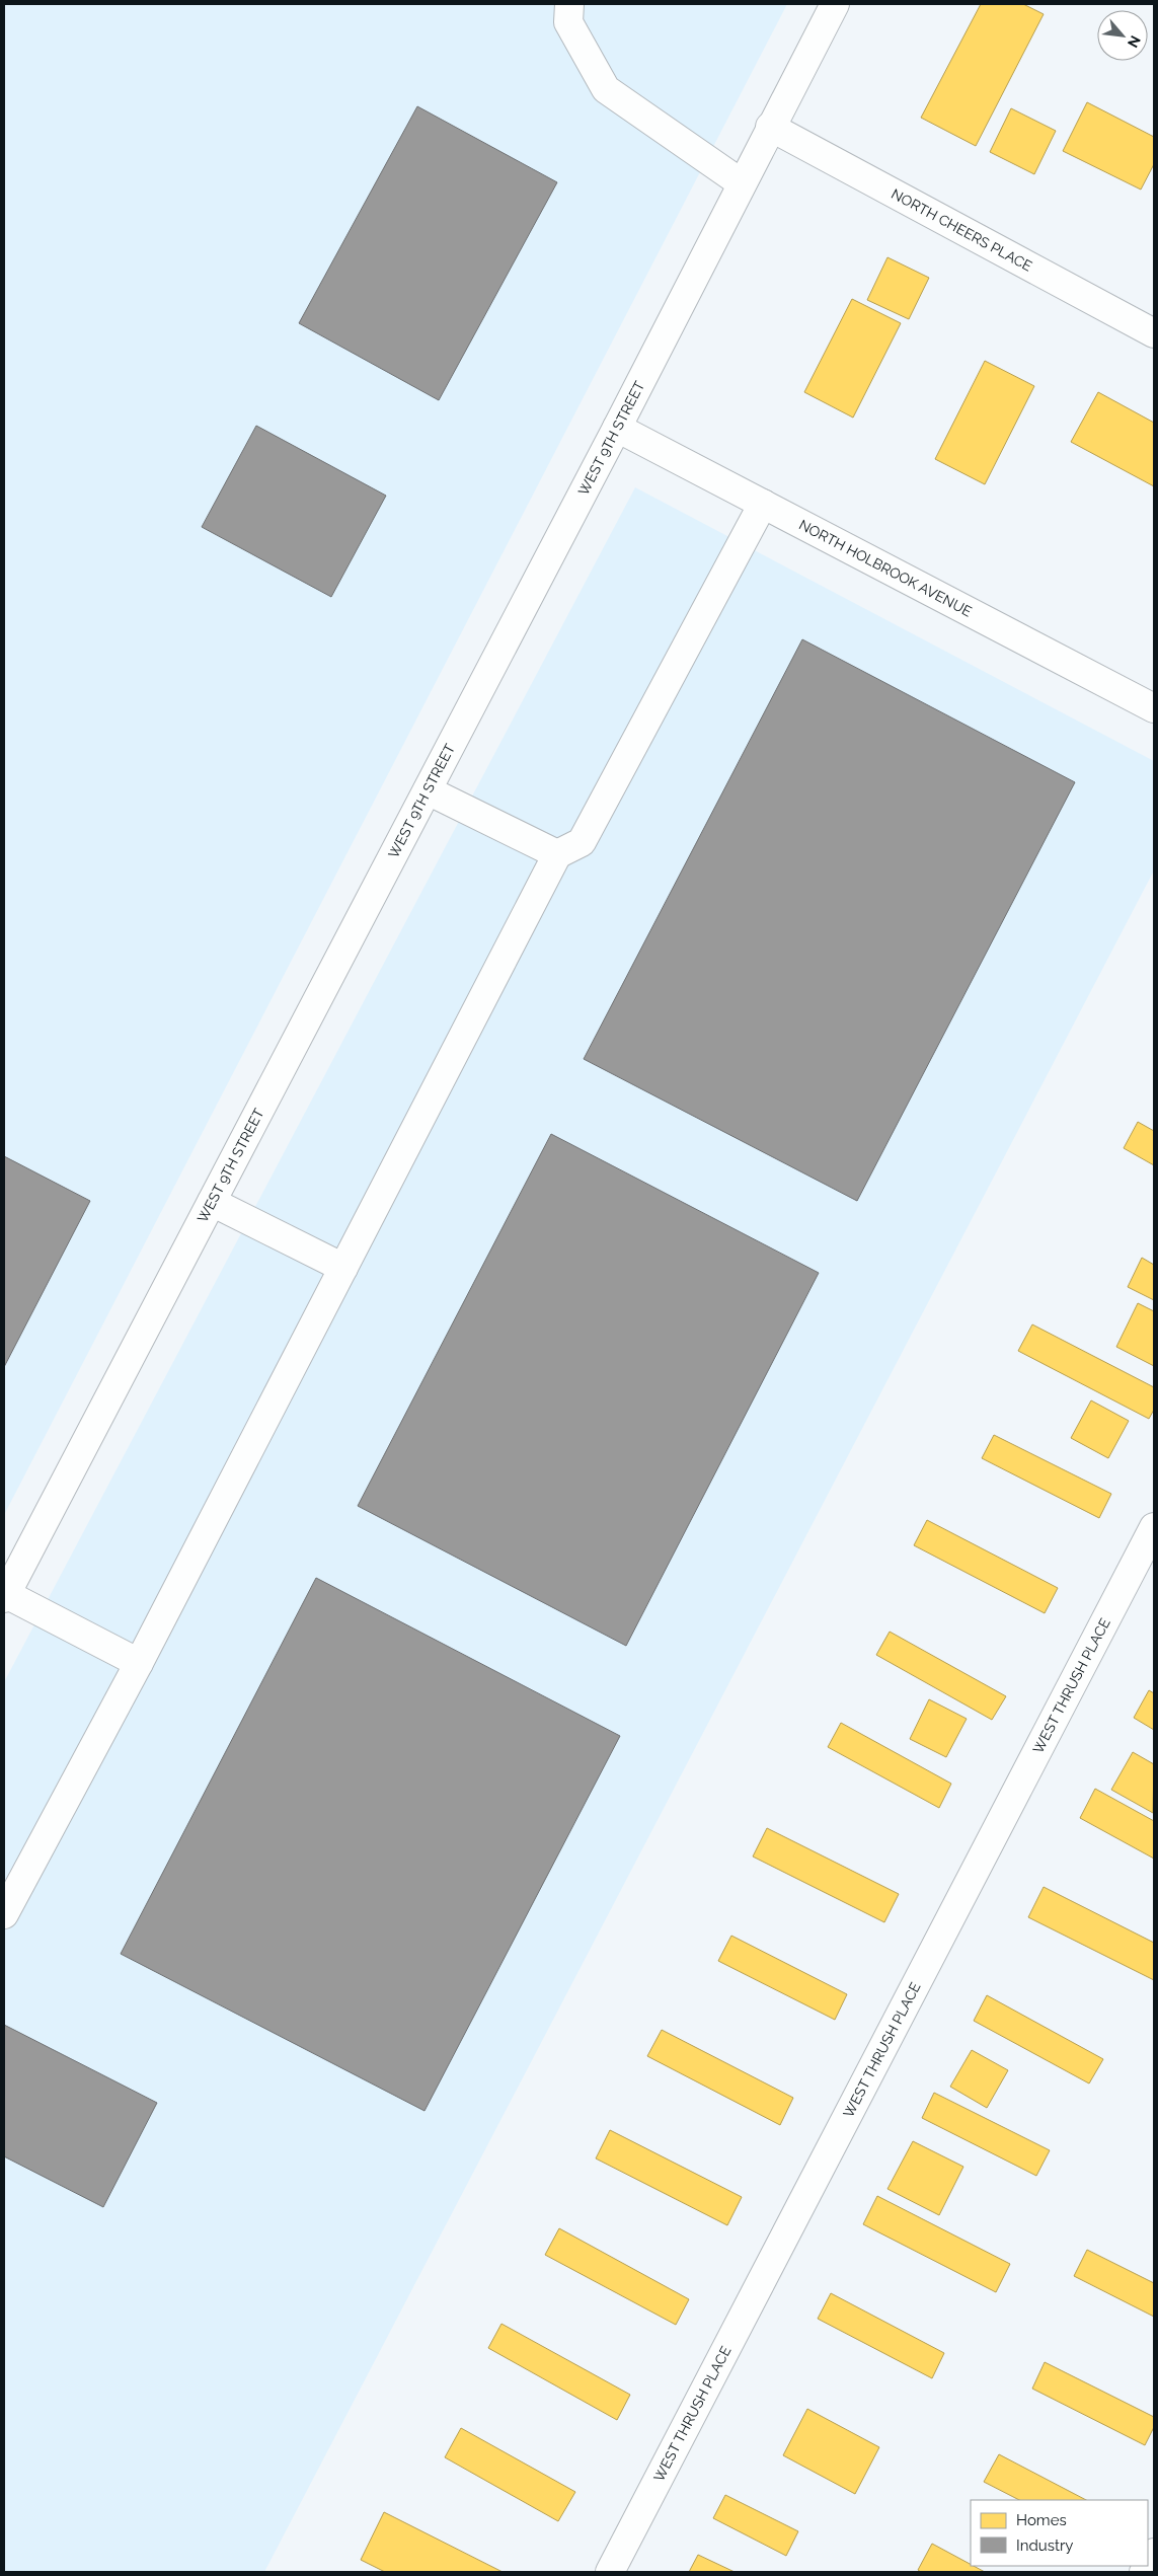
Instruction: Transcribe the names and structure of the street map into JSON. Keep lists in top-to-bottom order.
{
  "streets": {
    "street": [
      "NORTH CHEERS PLACE",
      "WEST 9TH STREET",
      "NORTH HOLBROOK AVENUE",
      "WEST THRUSH PLACE"
    ]
  },
  "crossings": [
    ["NORTH CHEERS PLACE", "WEST 9TH STREET"],
    ["WEST 9TH STREET", "NORTH HOLBROOK AVENUE"]
  ],
  "legend": ["Homes", "Industry"],
  "north": "bottom right"
}
